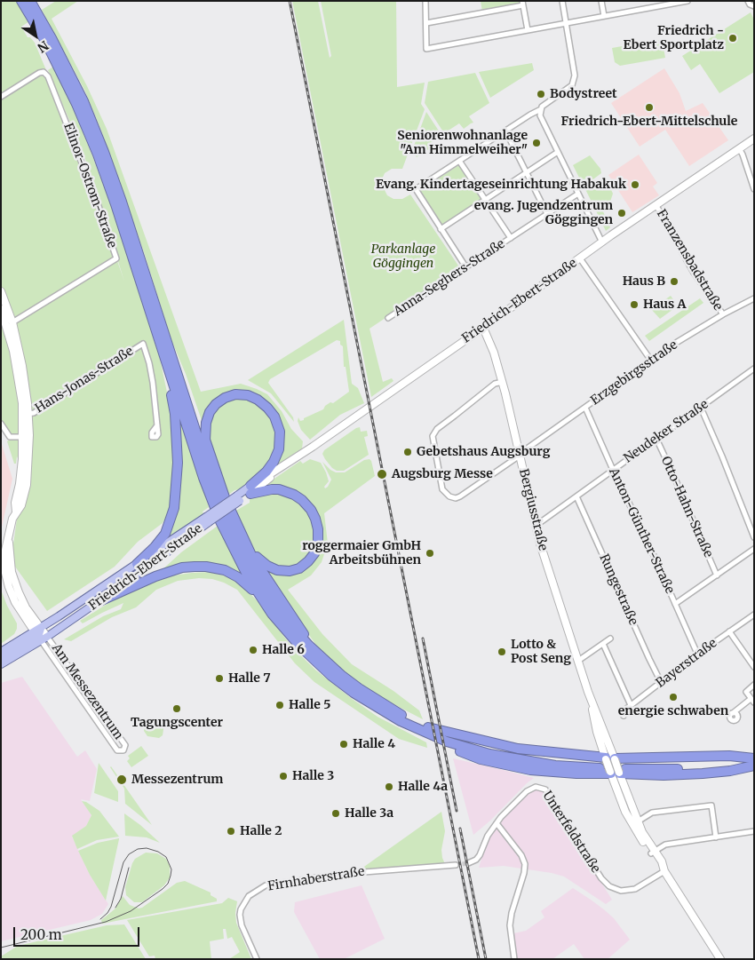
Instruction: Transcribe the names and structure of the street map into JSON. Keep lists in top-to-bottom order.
{
  "streets": {
    "main road": ["Friedrich-Ebert-Straße"],
    "street": [
      "Elinor-Ostrom-Straße",
      "Franzensbadstraße",
      "Anna-Seghers-Straße",
      "Erzgebirgsstraße",
      "Hans-Jonas-Straße",
      "Neudeker Straße",
      "Otto-Hahn-Straße",
      "Bergiusstraße",
      "Anton-Günther-Straße",
      "Rungestraße",
      "Bayerstraße",
      "Am Messezentrum",
      "Unterfeldstraße",
      "Firnhaberstraße"
    ]
  },
  "crossings": [
    ["Franzensbadstraße", "Friedrich-Ebert-Straße"],
    ["Franzensbadstraße", "Erzgebirgsstraße"],
    ["Friedrich-Ebert-Straße", "Bergiusstraße"],
    ["Friedrich-Ebert-Straße", "Am Messezentrum"],
    ["Erzgebirgsstraße", "Bergiusstraße"],
    ["Erzgebirgsstraße", "Anton-Günther-Straße"],
    ["Neudeker Straße", "Otto-Hahn-Straße"],
    ["Neudeker Straße", "Bergiusstraße"],
    ["Neudeker Straße", "Anton-Günther-Straße"],
    ["Neudeker Straße", "Rungestraße"],
    ["Anton-Günther-Straße", "Bayerstraße"],
    ["Rungestraße", "Bayerstraße"]
  ],
  "parks": ["Parkanlage Göggingen"],
  "places": [
    "Friedrich - Ebert Sportplatz",
    "Bodystreet",
    "Friedrich-Ebert-Mittelschule",
    "Seniorenwohnanlage \"Am Himmelweiher\"",
    "Evang. Kindertageseinrichtung Habakuk",
    "evang. Jugendzentrum Göggingen",
    "Haus B",
    "Haus A",
    "Gebetshaus Augsburg",
    "Augsburg Messe",
    "roggermaier GmbH Arbeitsbühnen",
    "Halle 6",
    "Lotto & Post Seng",
    "Halle 7",
    "energie schwaben",
    "Halle 5",
    "Tagungscenter",
    "Halle 4",
    "Halle 3",
    "Messezentrum",
    "Halle 4a",
    "Halle 3a",
    "Halle 2"
  ],
  "scale_bar": "200 m",
  "north": "bottom right"
}
